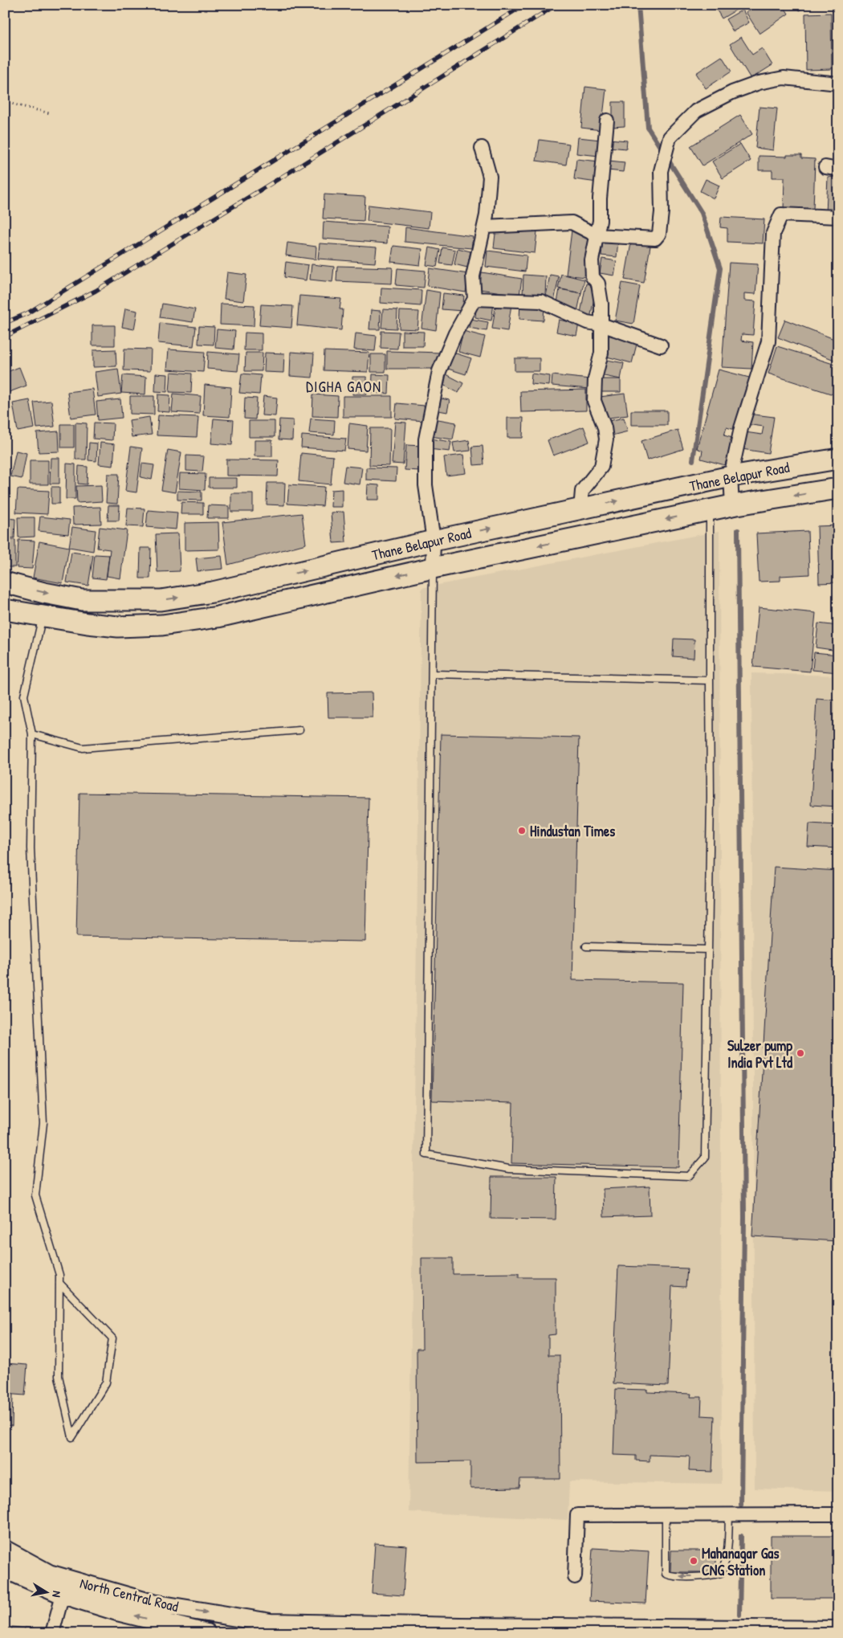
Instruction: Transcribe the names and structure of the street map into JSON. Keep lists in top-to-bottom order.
{
  "streets": {
    "main road": ["Thane Belapur Road", "North Central Road"]
  },
  "districts": ["DIGHA GAON"],
  "places": ["Hindustan Times", "Sulzer pump India Pvt Ltd", "Mahanagar Gas CNG Station"],
  "north": "right"
}
